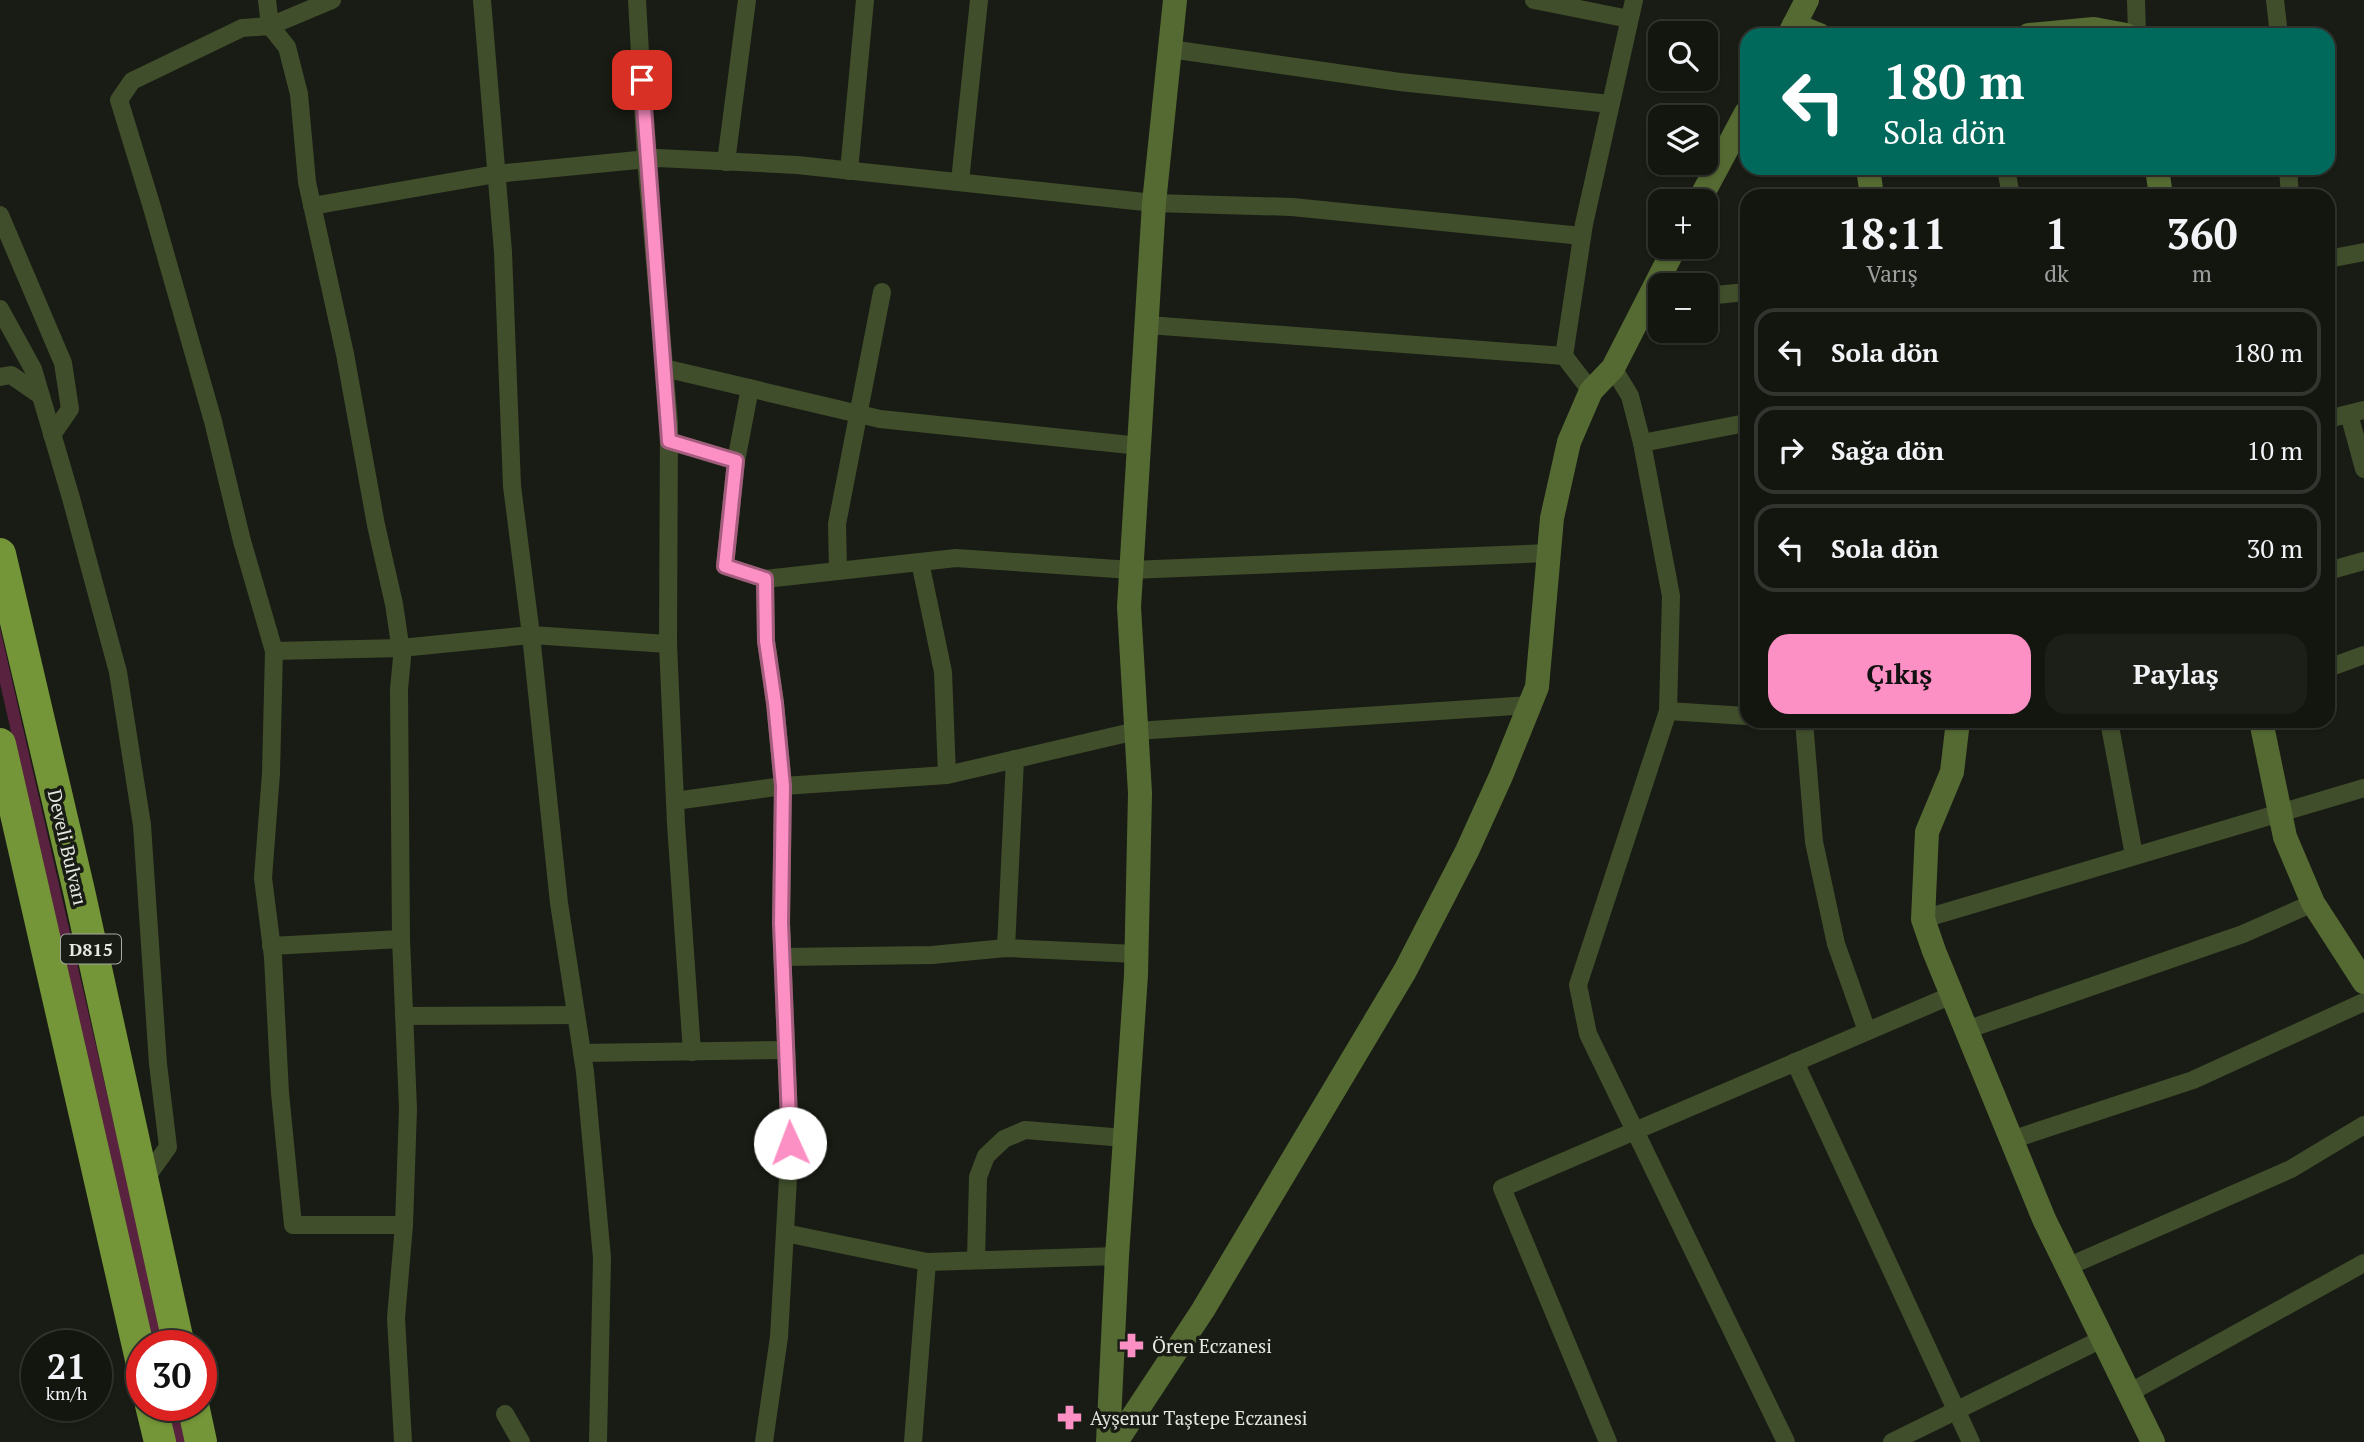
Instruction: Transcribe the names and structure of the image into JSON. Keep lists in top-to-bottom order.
{
  "streets": {
    "highway": ["Develi Bulvarı", "D815"]
  },
  "places": {
    "pharmacy": ["Ören Eczanesi", "Ayşenur Taştepe Eczanesi"]
  },
  "page": {
    "map_buttons": ["+", "−"],
    "turn": ["180 m", "Sola dön"],
    "eta": [
      "18:11",
      "Varış",
      "1",
      "dk",
      "360",
      "m"
    ],
    "list": [
      {
        "name": "Sola dön",
        "value": "180 m"
      },
      {
        "name": "Sağa dön",
        "value": "10 m"
      },
      {
        "name": "Sola dön",
        "value": "30 m"
      }
    ],
    "buttons": ["Çıkış", "Paylaş"],
    "speed": "21 km/h",
    "limit": "30"
  }
}
